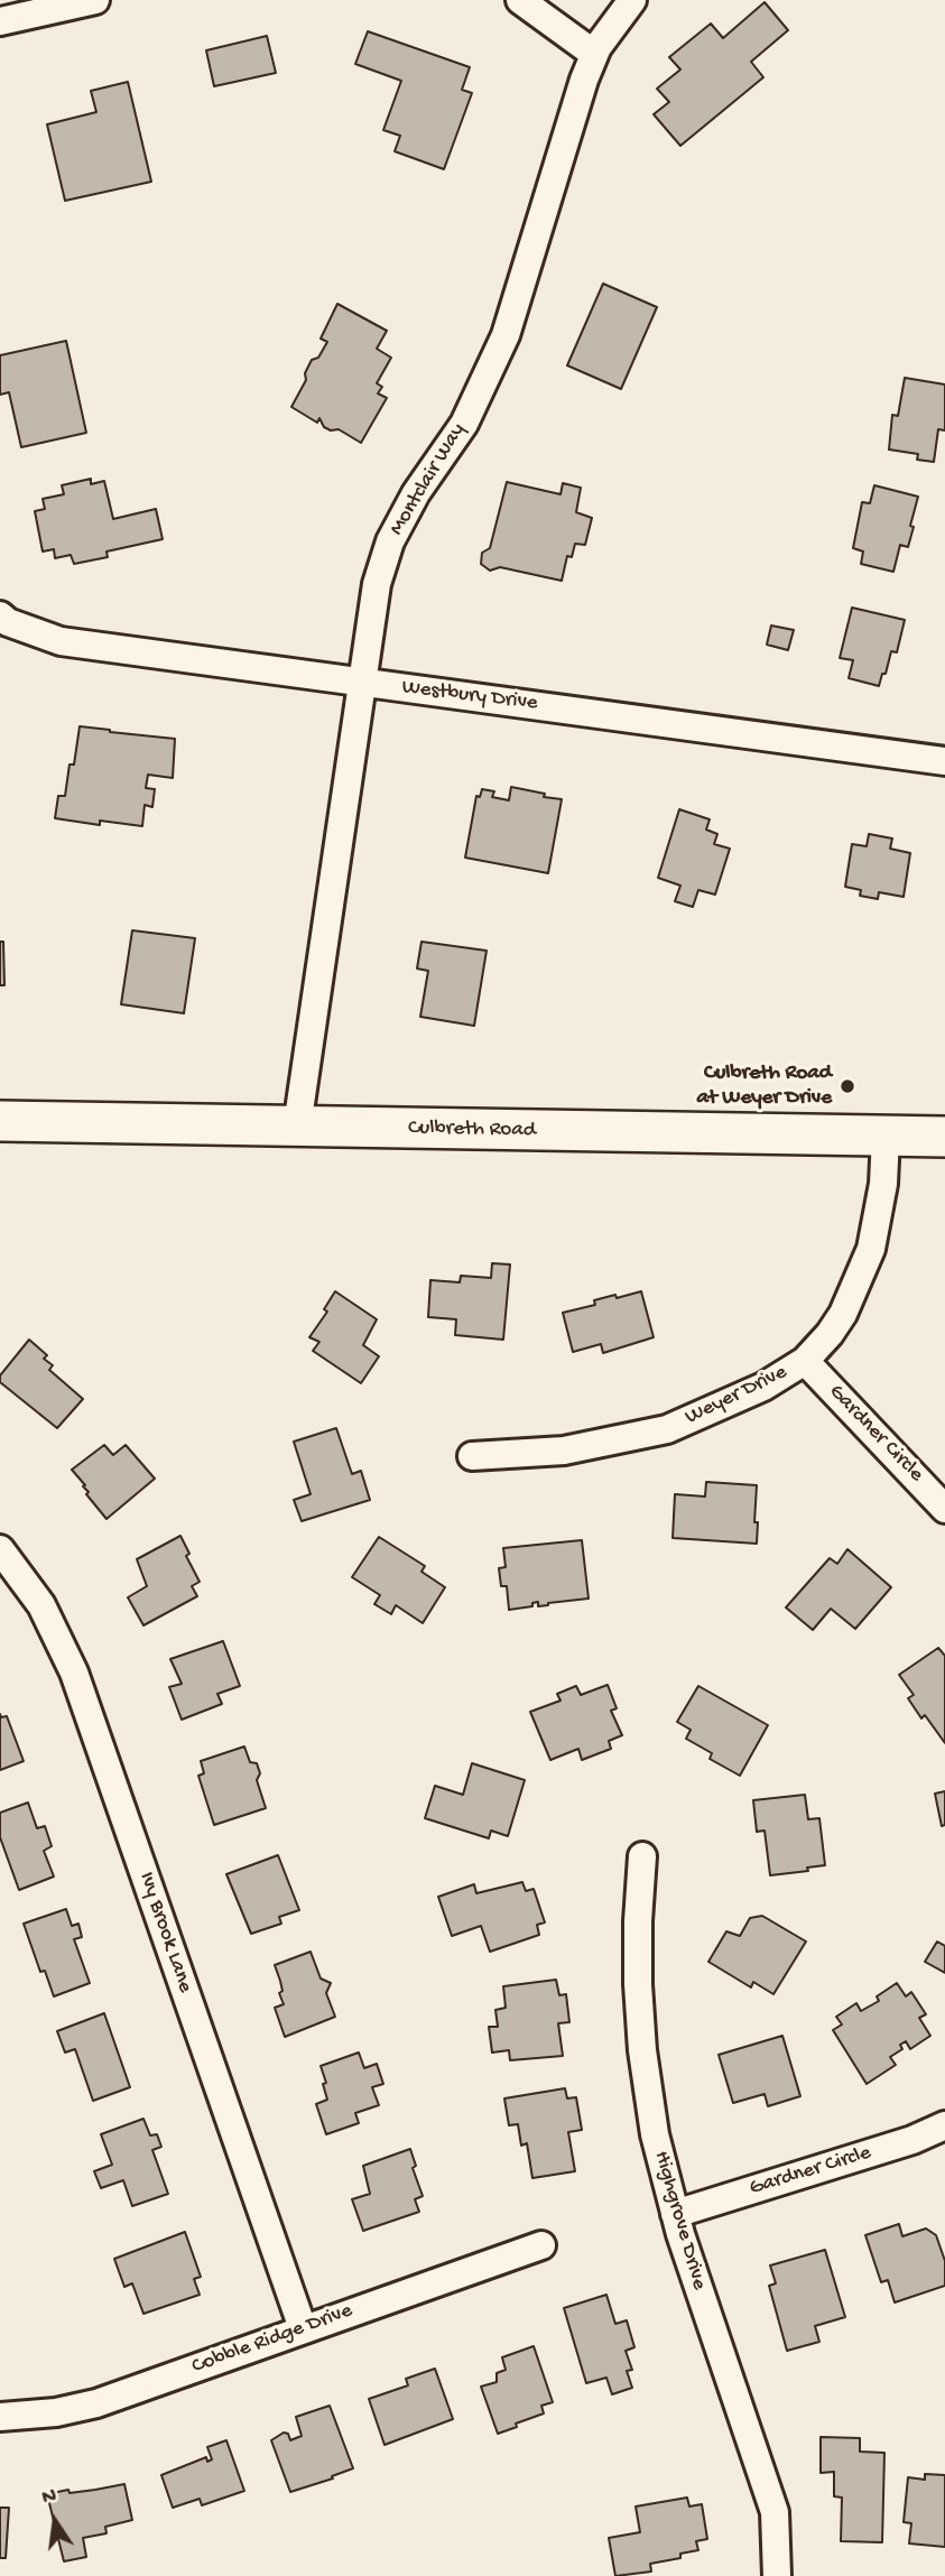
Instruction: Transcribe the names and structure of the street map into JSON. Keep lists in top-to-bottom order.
{
  "streets": {
    "street": [
      "Montclair Way",
      "Westbury Drive",
      "Culbreth Road",
      "Weyer Drive",
      "Gardner Circle",
      "Ivy Brook Lane",
      "Highgrove Drive",
      "Cobble Ridge Drive"
    ]
  },
  "crossings": [
    ["Montclair Way", "Westbury Drive"],
    ["Montclair Way", "Culbreth Road"],
    ["Culbreth Road", "Weyer Drive"],
    ["Weyer Drive", "Gardner Circle"],
    ["Gardner Circle", "Highgrove Drive"],
    ["Ivy Brook Lane", "Cobble Ridge Drive"]
  ],
  "places": ["Culbreth Road at Weyer Drive"],
  "north": "top"
}
